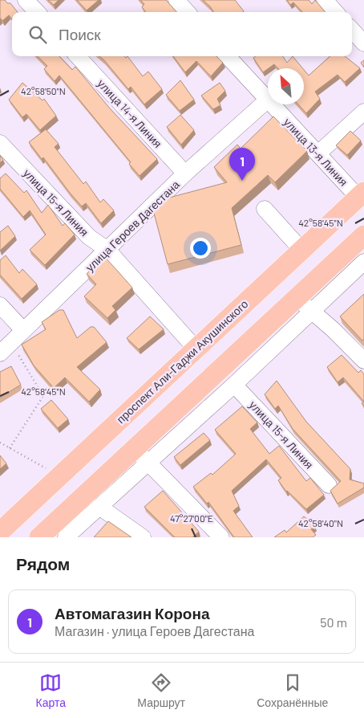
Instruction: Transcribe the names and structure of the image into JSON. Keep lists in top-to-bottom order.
{
  "streets": {
    "main road": ["проспект Али-Гаджи Акушинского"],
    "street": [
      "улица 14-я Линия",
      "улица 13-я Линия",
      "улица 15-я Линия",
      "улица Героев Дагестана"
    ]
  },
  "crossings": [
    ["улица 14-я Линия", "улица Героев Дагестана"],
    ["улица 13-я Линия", "улица Героев Дагестана"],
    ["улица 13-я Линия", "проспект Али-Гаджи Акушинского"],
    ["улица 15-я Линия", "улица Героев Дагестана"],
    ["улица 15-я Линия", "проспект Али-Гаджи Акушинского"]
  ],
  "north": "top left",
  "page": {
    "search": "Поиск",
    "pins": "1",
    "heading": "Рядом",
    "list": [
      {
        "mark": "1",
        "name": "Автомагазин Корона",
        "note": "Магазин · улица Героев Дагестана",
        "value": "50 m"
      }
    ],
    "nav": ["Карта", "Маршрут", "Сохранённые"]
  },
  "coordinates": [
    "42°58'50\"N",
    "42°58'45\"N",
    "47°27'00\"E",
    "42°58'40\"N"
  ]
}
